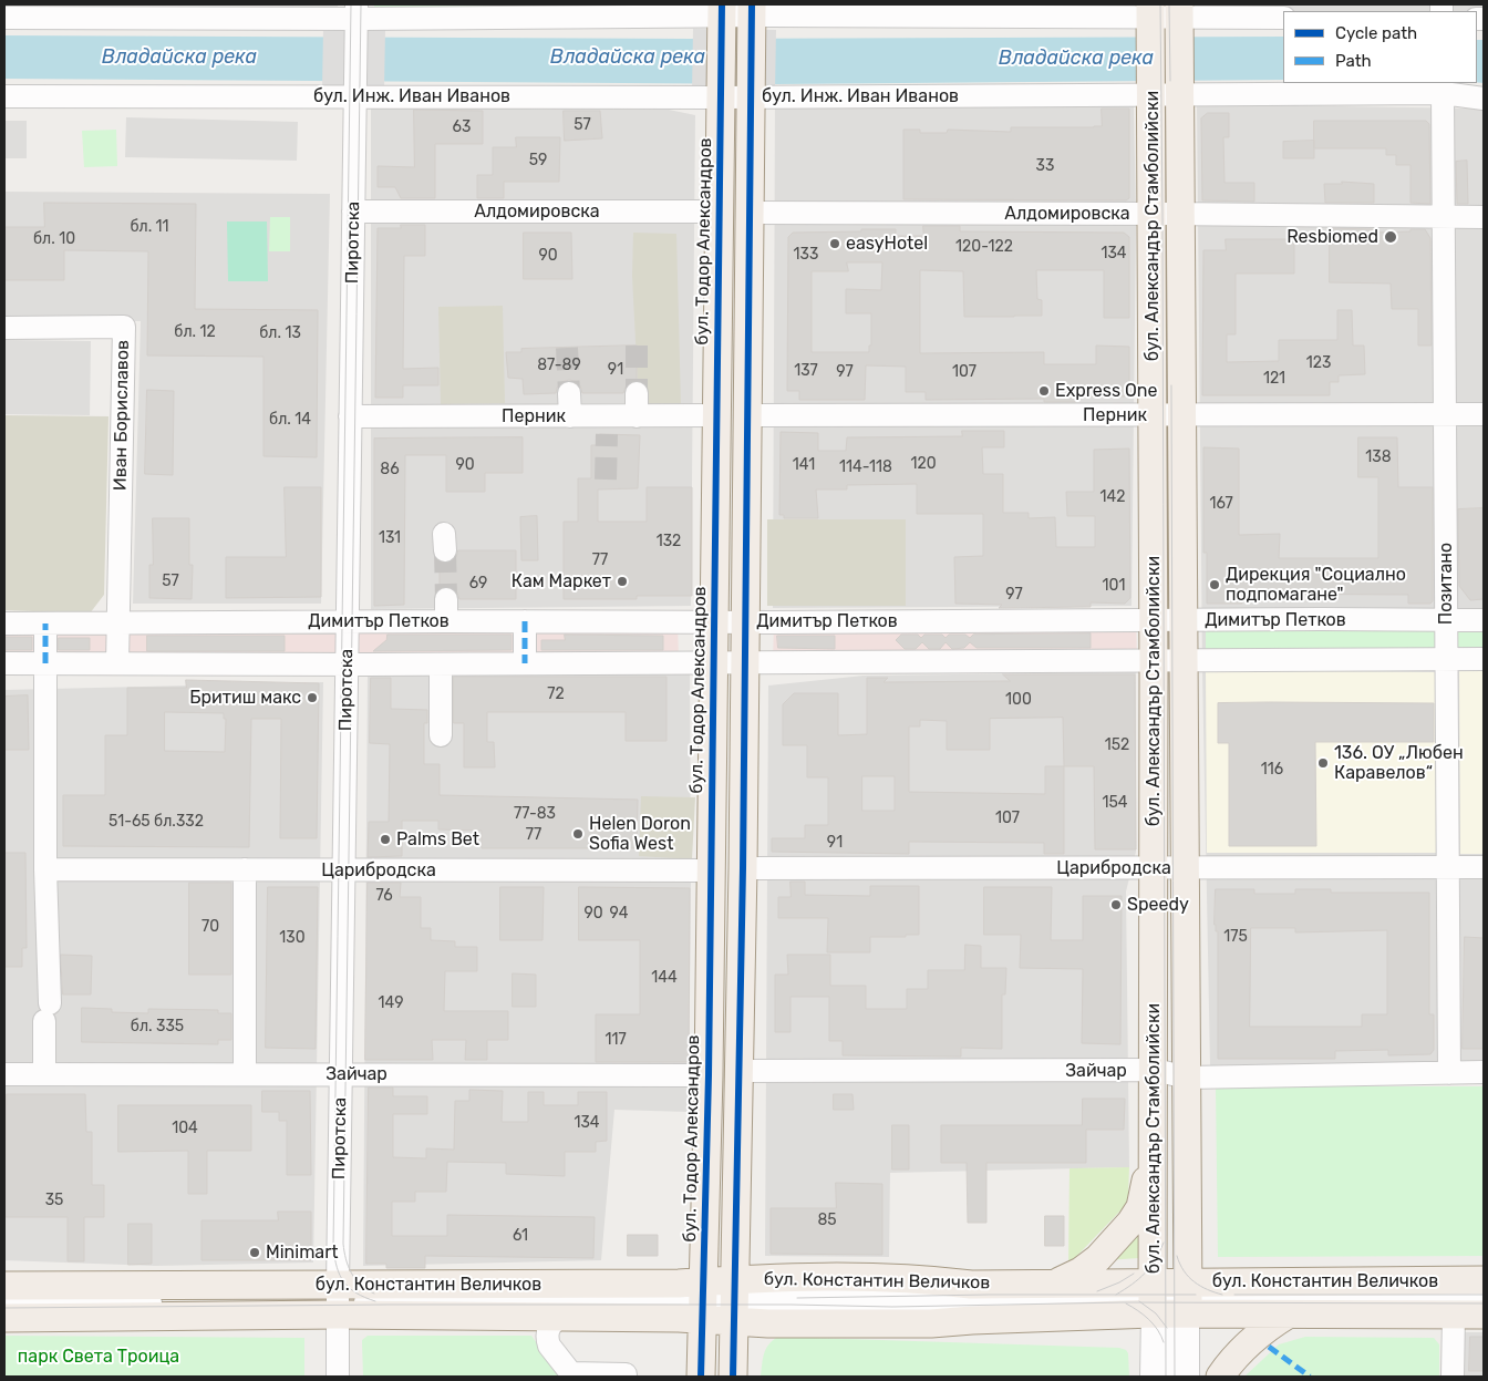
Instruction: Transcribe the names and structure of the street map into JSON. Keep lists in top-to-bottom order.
{
  "streets": {
    "main road": ["бул. Александър Стамболийски", "бул. Тодор Александров", "бул. Константин Величков"],
    "street": [
      "бул. Инж. Иван Иванов",
      "Алдомировска",
      "Пиротска",
      "Иван Бориславов",
      "Перник",
      "Позитано",
      "Димитър Петков",
      "Царибродска",
      "Зайчар"
    ]
  },
  "crossings": [
    ["бул. Инж. Иван Иванов", "бул. Александър Стамболийски"],
    ["бул. Инж. Иван Иванов", "бул. Тодор Александров"],
    ["бул. Инж. Иван Иванов", "Пиротска"],
    ["бул. Инж. Иван Иванов", "Позитано"],
    ["Алдомировска", "бул. Александър Стамболийски"],
    ["Алдомировска", "бул. Тодор Александров"],
    ["Алдомировска", "Пиротска"],
    ["Алдомировска", "Позитано"],
    ["бул. Александър Стамболийски", "Перник"],
    ["бул. Александър Стамболийски", "Димитър Петков"],
    ["бул. Александър Стамболийски", "Царибродска"],
    ["бул. Александър Стамболийски", "Зайчар"],
    ["бул. Александър Стамболийски", "бул. Константин Величков"],
    ["бул. Тодор Александров", "Перник"],
    ["бул. Тодор Александров", "Димитър Петков"],
    ["бул. Тодор Александров", "Царибродска"],
    ["бул. Тодор Александров", "Зайчар"],
    ["бул. Тодор Александров", "бул. Константин Величков"],
    ["Пиротска", "Перник"],
    ["Пиротска", "Димитър Петков"],
    ["Пиротска", "Царибродска"],
    ["Пиротска", "Зайчар"],
    ["Пиротска", "бул. Константин Величков"],
    ["Иван Бориславов", "Димитър Петков"],
    ["Перник", "Позитано"],
    ["Позитано", "Димитър Петков"],
    ["Позитано", "Царибродска"],
    ["Позитано", "Зайчар"]
  ],
  "water": ["Владайска река"],
  "parks": ["парк Света Троица"],
  "places": [
    "Resbiomed",
    "easyHotel",
    "Express One",
    "Кам Маркет",
    "Дирекция \"Социално подпомагане\"",
    "Бритиш макс",
    "136. ОУ „Любен Каравелов“",
    "Helen Doron Sofia West",
    "Palms Bet",
    "Speedy",
    "Minimart"
  ],
  "house_numbers": [
    "57",
    "63",
    "59",
    "33",
    "бл. 11",
    "бл. 10",
    "120-122",
    "134",
    "133",
    "90",
    "бл. 12",
    "бл. 13",
    "123",
    "87-89",
    "91",
    "137",
    "97",
    "107",
    "121",
    "бл. 14",
    "138",
    "120",
    "90",
    "141",
    "114-118",
    "86",
    "142",
    "167",
    "131",
    "132",
    "77",
    "57",
    "69",
    "101",
    "97",
    "72",
    "100",
    "152",
    "116",
    "154",
    "77-83",
    "107",
    "51-65 бл.332",
    "77",
    "91",
    "76",
    "90",
    "94",
    "70",
    "175",
    "130",
    "144",
    "149",
    "бл. 335",
    "117",
    "134",
    "104",
    "35",
    "85",
    "61"
  ],
  "legend": ["Cycle path", "Path"]
}
